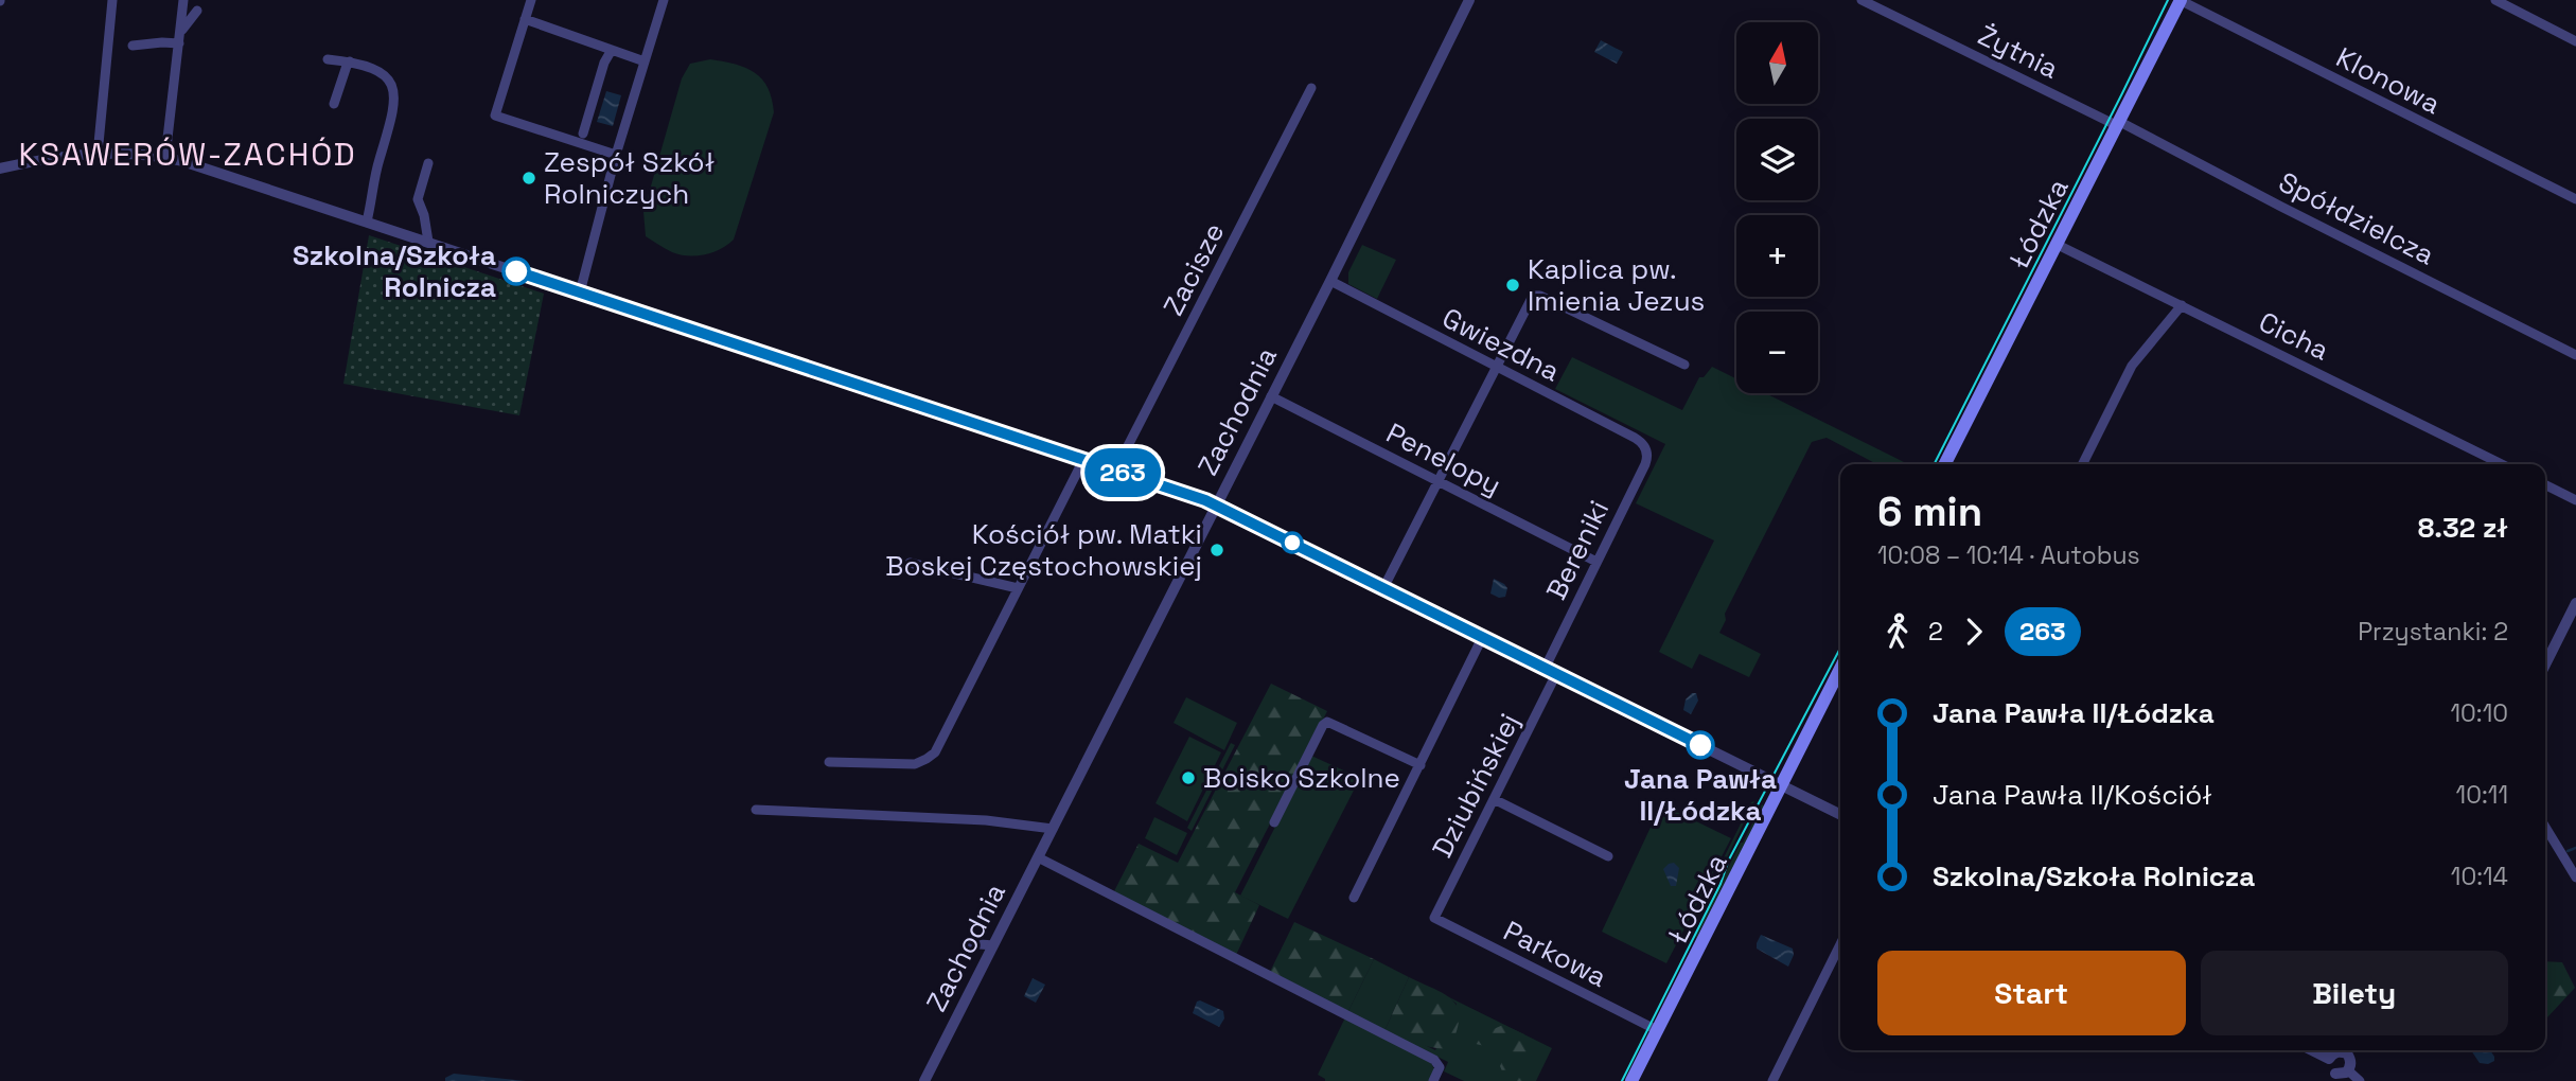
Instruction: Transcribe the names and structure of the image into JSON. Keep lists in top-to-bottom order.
{
  "streets": {
    "main road": ["Łódzka"],
    "street": [
      "Żytnia",
      "Klonowa",
      "Spółdzielcza",
      "Zacisze",
      "Cicha",
      "Gwiezdna",
      "Zachodnia",
      "Penelopy",
      "Bereniki",
      "Dziubińskiej",
      "Parkowa"
    ]
  },
  "crossings": [
    ["Żytnia", "Spółdzielcza"],
    ["Żytnia", "Łódzka"],
    ["Klonowa", "Łódzka"],
    ["Spółdzielcza", "Łódzka"],
    ["Łódzka", "Cicha"],
    ["Łódzka", "Parkowa"],
    ["Gwiezdna", "Zachodnia"],
    ["Gwiezdna", "Bereniki"],
    ["Zachodnia", "Penelopy"],
    ["Penelopy", "Bereniki"],
    ["Dziubińskiej", "Parkowa"]
  ],
  "districts": ["KSAWERÓW-ZACHÓD"],
  "places": [
    "Zespół Szkół Rolniczych",
    "Szkolna/Szkoła Rolnicza",
    "Kaplica pw. Imienia Jezus",
    "Kościół pw. Matki Boskej Częstochowskiej",
    "Jana Pawła II/Łódzka",
    "Boisko Szkolne"
  ],
  "lines": ["bus line 263"],
  "north": "top",
  "page": {
    "on_map": "263",
    "map_buttons": ["+", "−"],
    "heading": ["6 min", "10:08 – 10:14 · Autobus", "8.32 zł"],
    "legs": ["2", "263", "Przystanki: 2"],
    "list": [
      {
        "name": "Jana Pawła II/Łódzka",
        "value": "10:10"
      },
      {
        "name": "Jana Pawła II/Kościół",
        "value": "10:11"
      },
      {
        "name": "Szkolna/Szkoła Rolnicza",
        "value": "10:14"
      }
    ],
    "buttons": ["Start", "Bilety"]
  }
}
